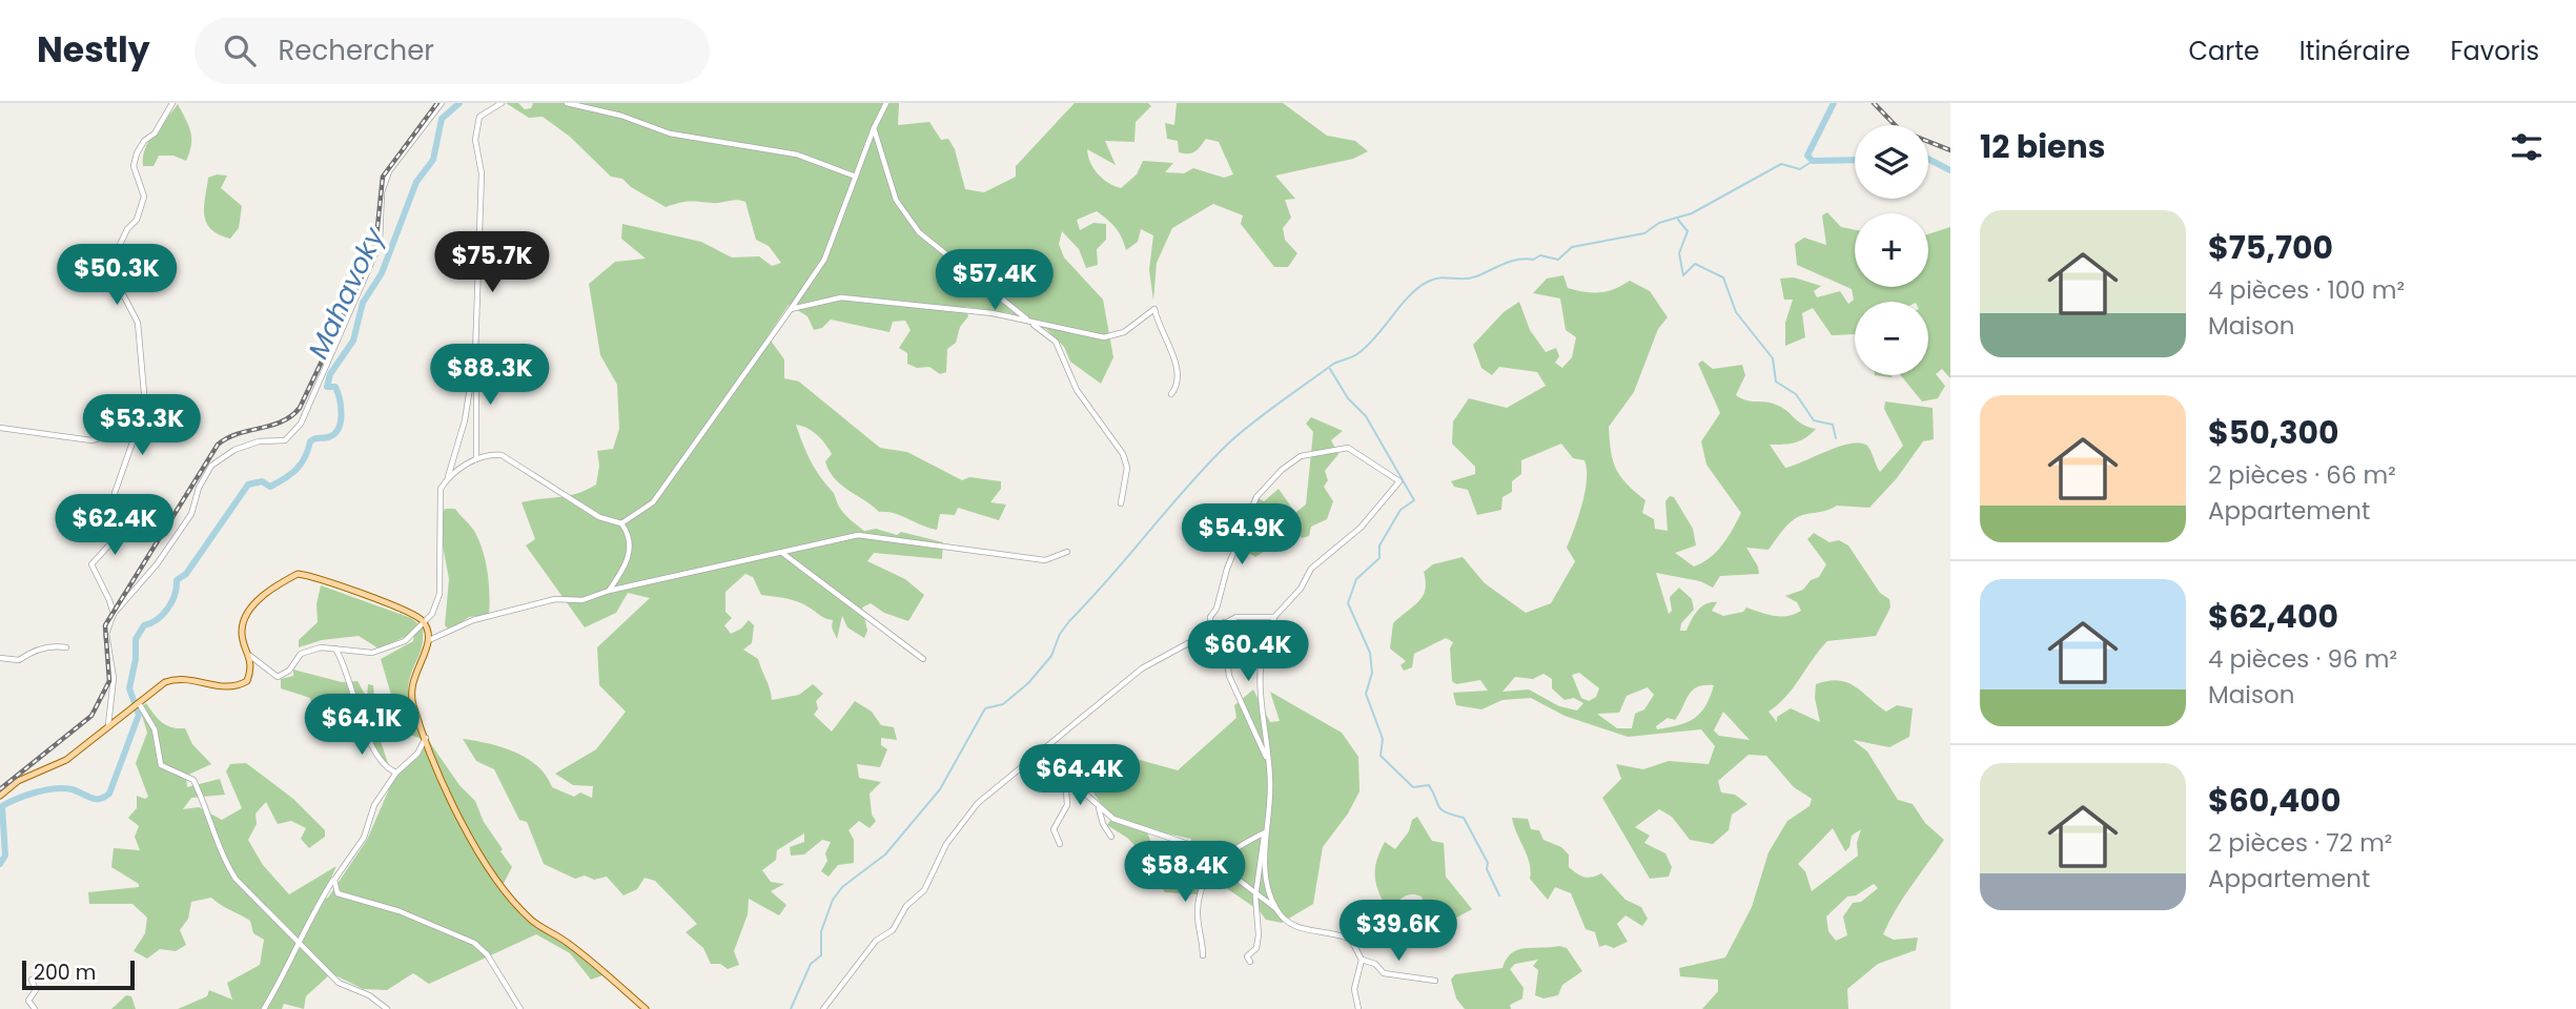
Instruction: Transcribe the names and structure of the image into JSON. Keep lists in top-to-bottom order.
{
  "water": ["Mahavoky"],
  "scale_bar": "200 m",
  "page": {
    "header": "Nestly",
    "search": "Rechercher",
    "nav": ["Carte", "Itinéraire", "Favoris"],
    "heading": "12 biens",
    "map_buttons": ["+", "−"],
    "list": [
      {
        "name": "$75,700",
        "note": "4 pièces · 100 m² · Maison"
      },
      {
        "name": "$50,300",
        "note": "2 pièces · 66 m² · Appartement"
      },
      {
        "name": "$62,400",
        "note": "4 pièces · 96 m² · Maison"
      },
      {
        "name": "$60,400",
        "note": "2 pièces · 72 m² · Appartement"
      }
    ],
    "price": [
      "$75.7K",
      "$50.3K",
      "$57.4K",
      "$88.3K",
      "$53.3K",
      "$62.4K",
      "$54.9K",
      "$60.4K",
      "$64.1K",
      "$64.4K",
      "$58.4K",
      "$39.6K"
    ],
    "scale": "200 m"
  }
}
